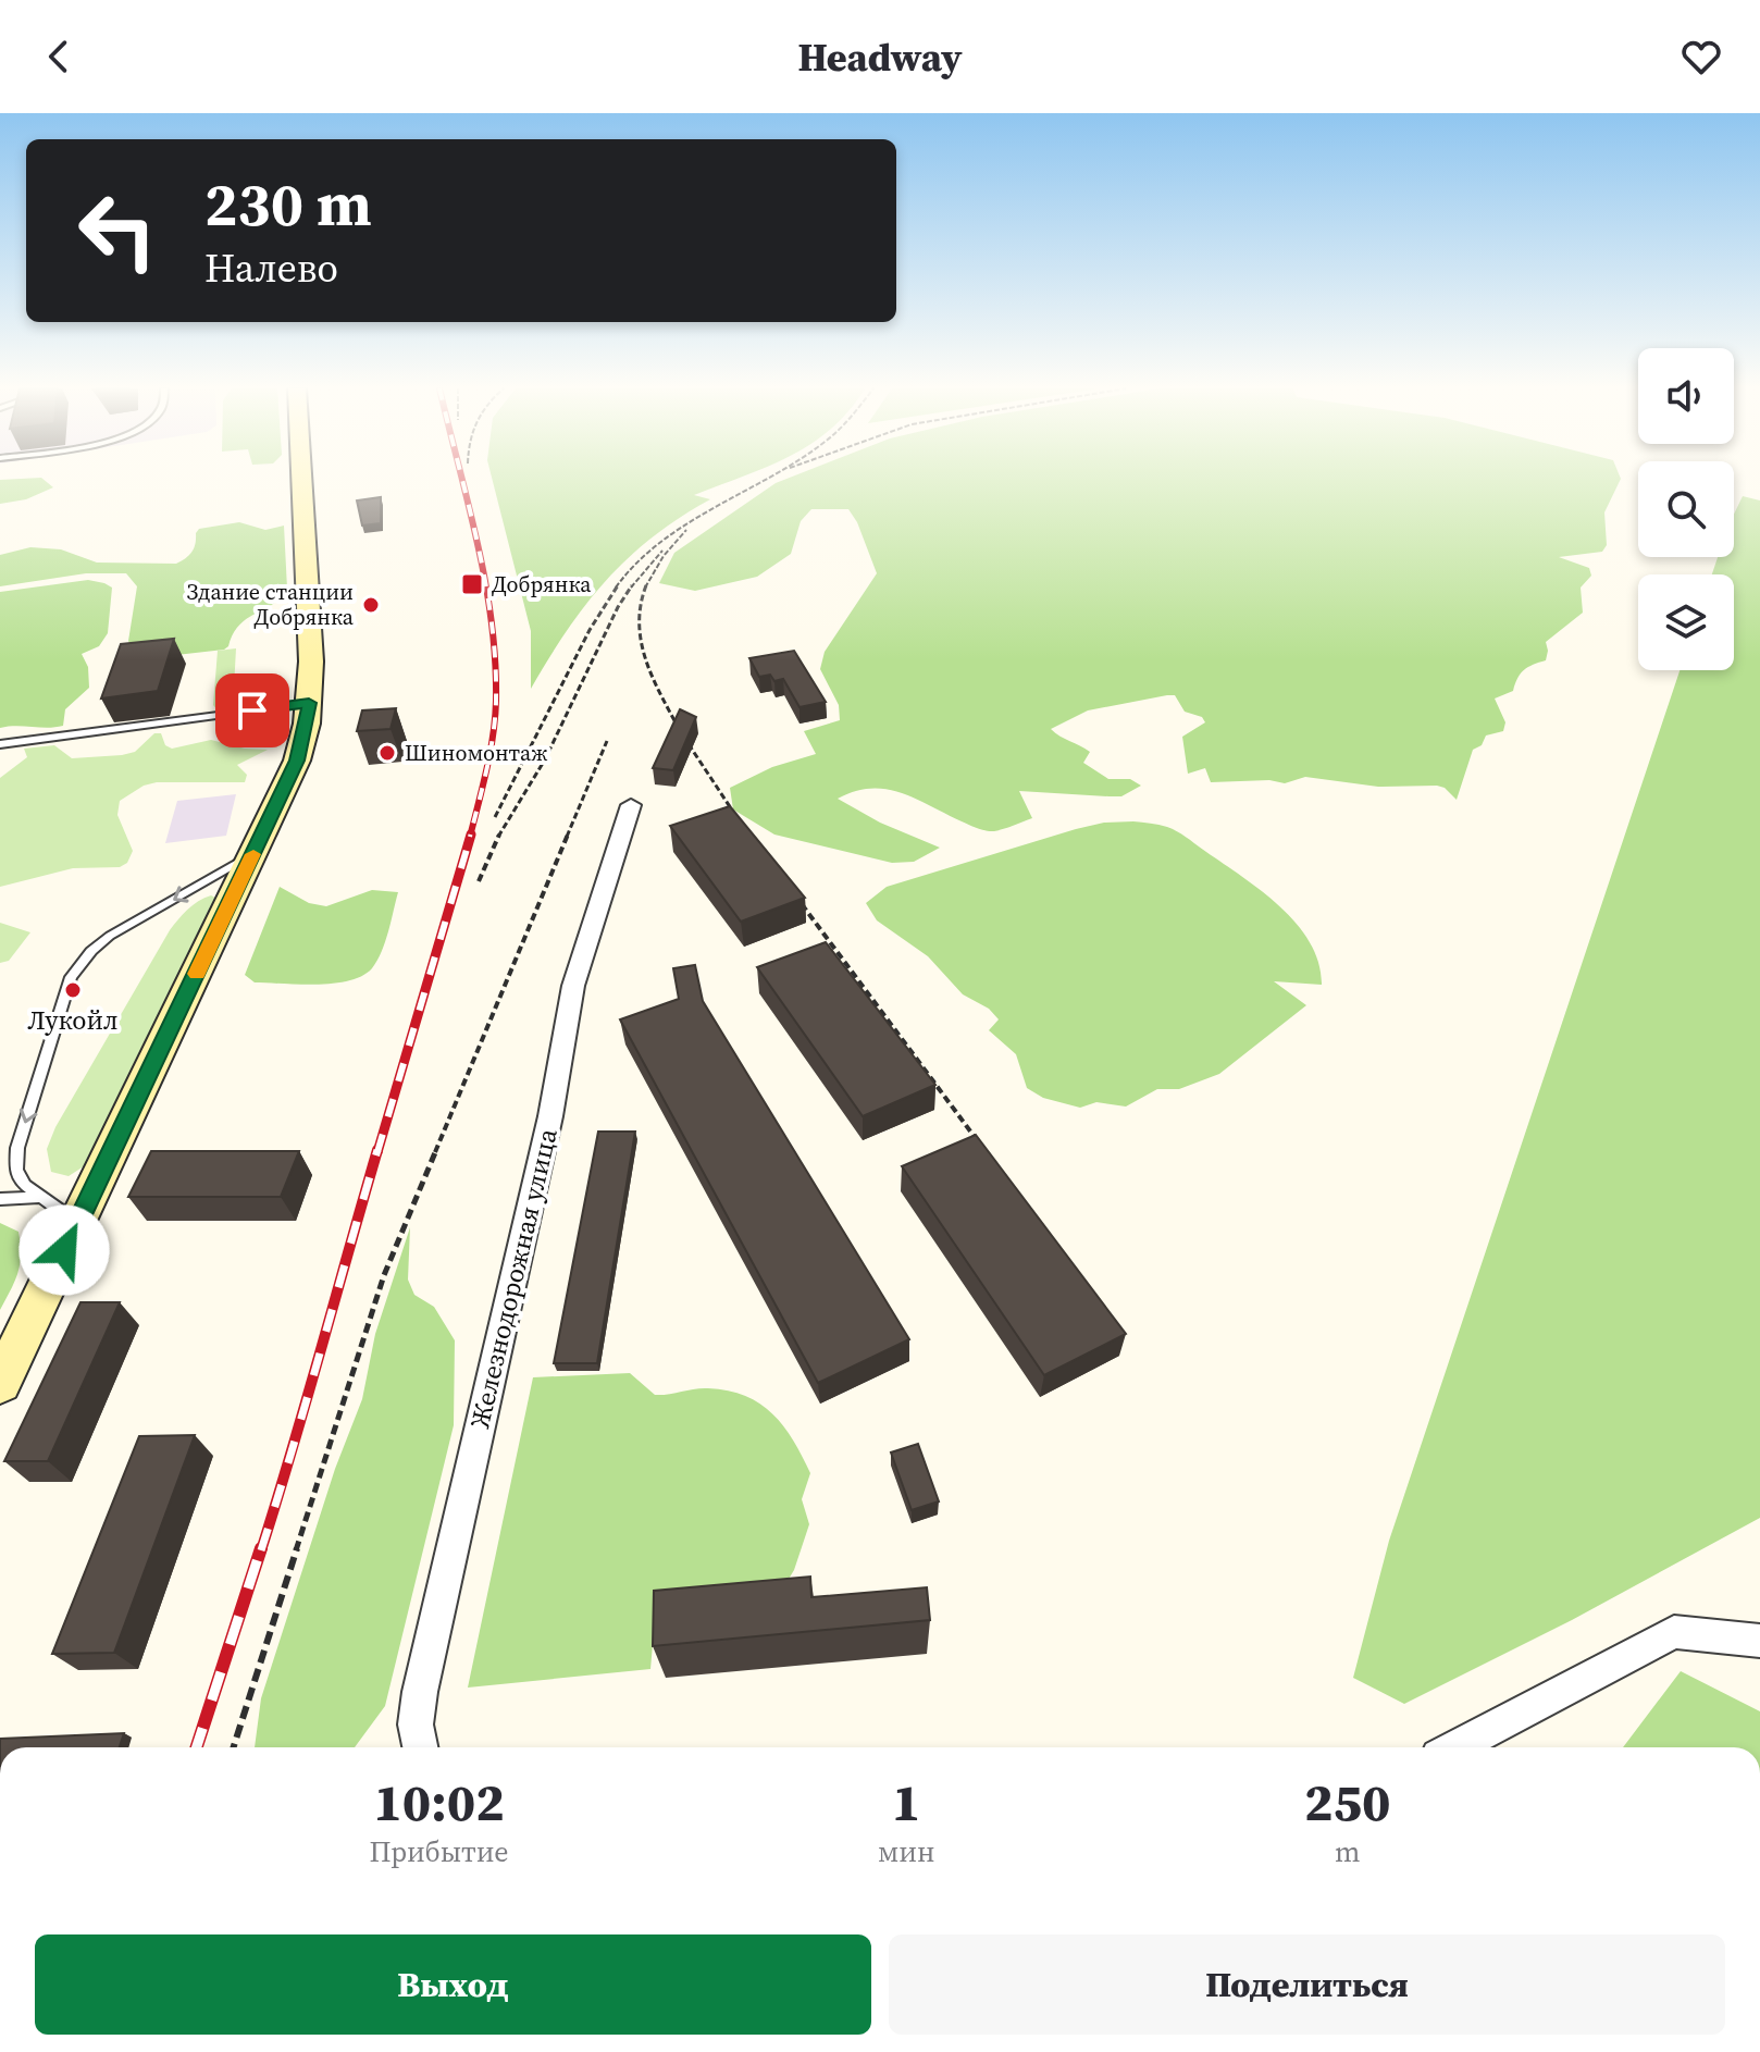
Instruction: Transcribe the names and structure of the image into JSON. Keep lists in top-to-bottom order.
{
  "streets": {
    "street": ["Железнодорожная улица"]
  },
  "places": {
    "transit": ["Добрянка"],
    "other": ["Здание станции Добрянка", "Шинoмонтаж", "Лукойл"]
  },
  "page": {
    "header": "Headway",
    "turn": ["230 m", "Налево"],
    "eta": [
      "10:02",
      "Прибытие",
      "1",
      "мин",
      "250",
      "m"
    ],
    "buttons": ["Выход", "Поделиться"]
  }
}
